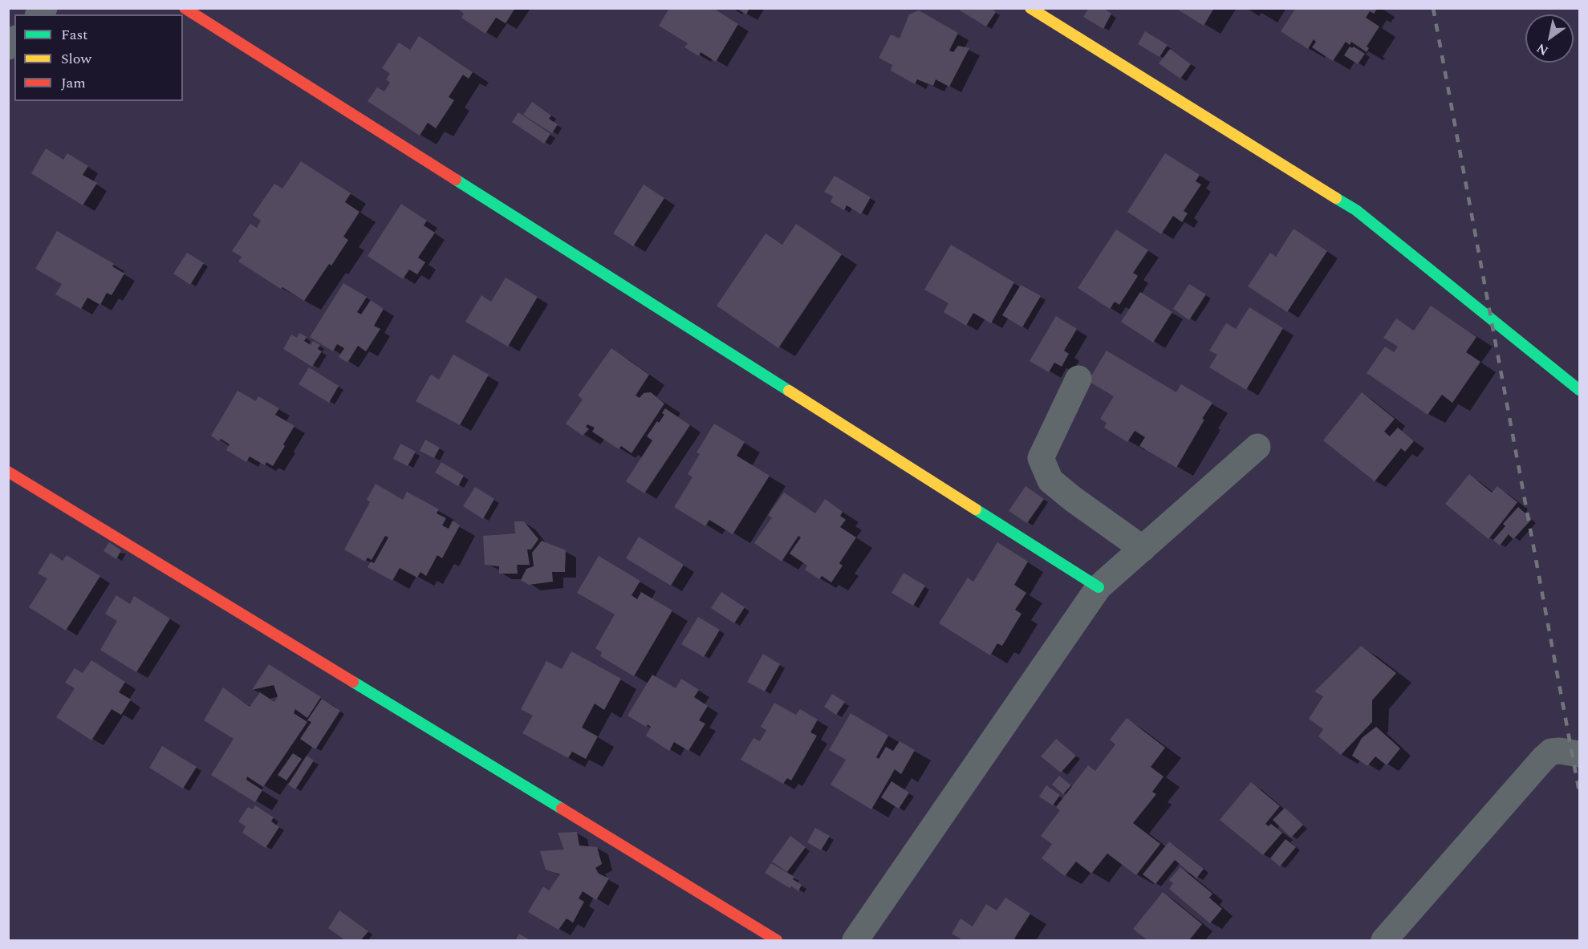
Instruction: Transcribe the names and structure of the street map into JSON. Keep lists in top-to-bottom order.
{
  "legend": ["Fast", "Slow", "Jam"],
  "north": "bottom left"
}
